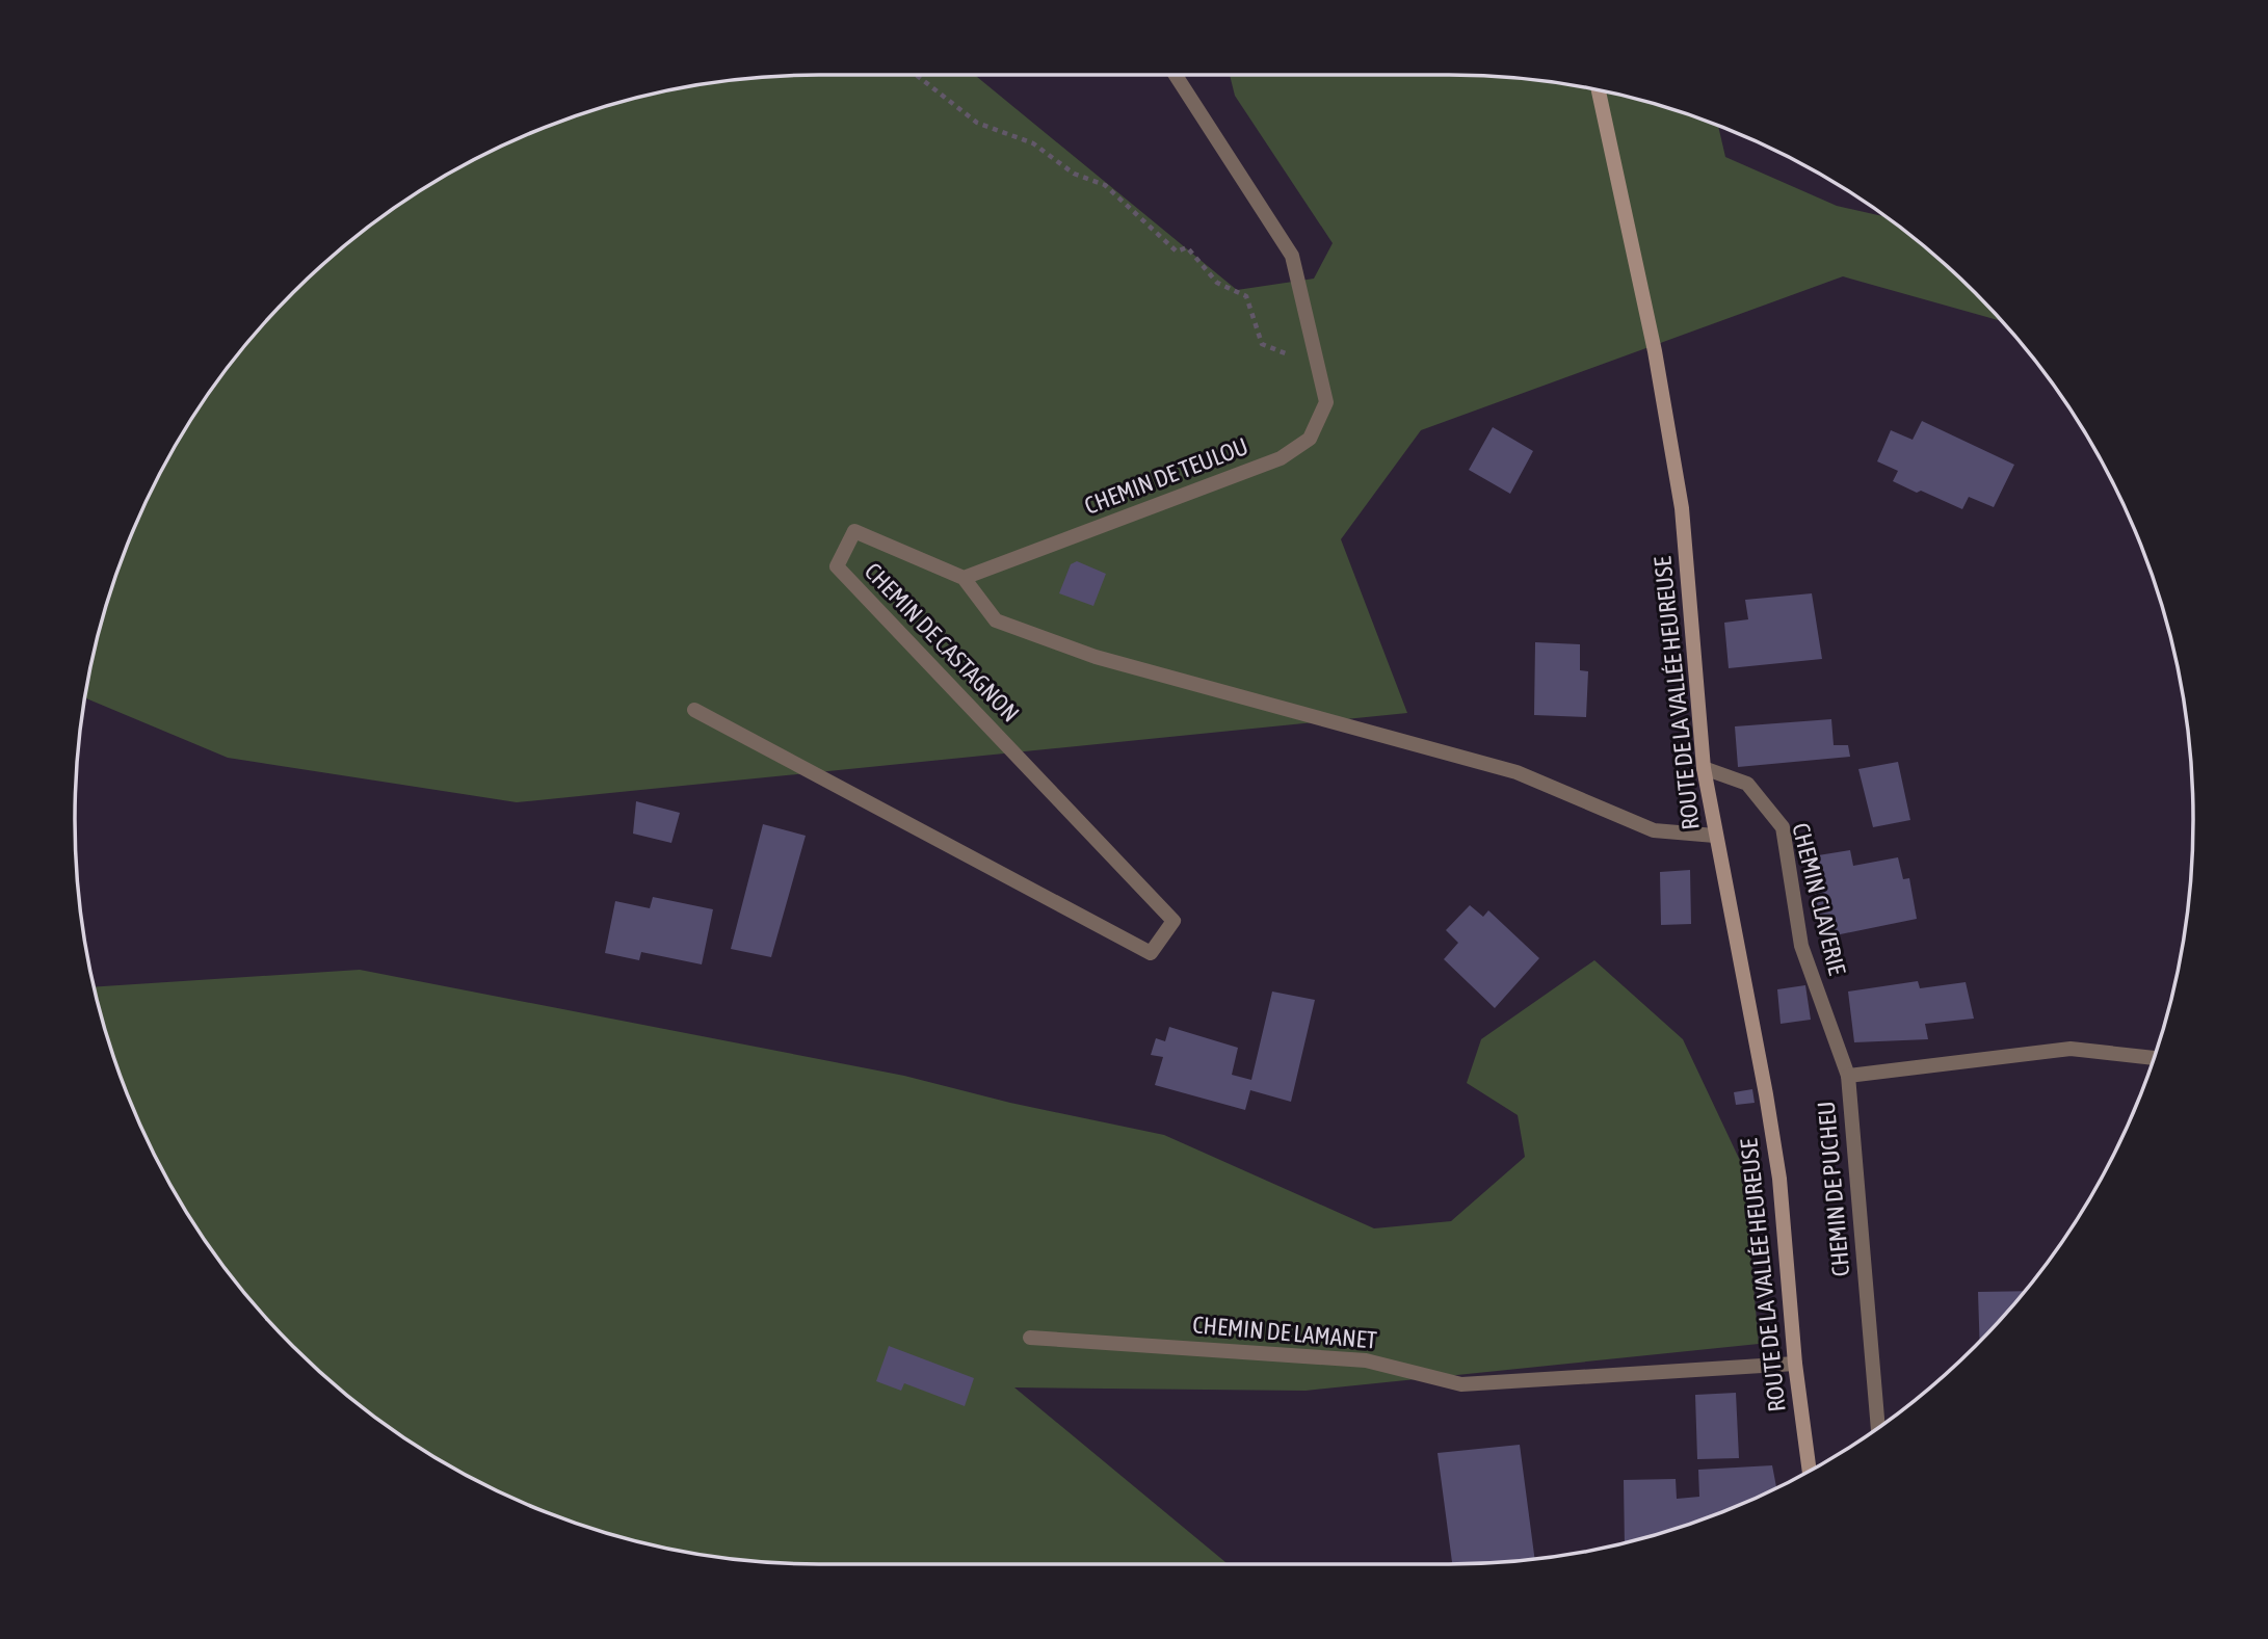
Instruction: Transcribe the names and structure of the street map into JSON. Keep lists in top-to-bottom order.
{
  "streets": {
    "street": [
      "CHEMIN DE TEULOU",
      "CHEMIN DE CASTAGNON",
      "ROUTE DE LA VALLÉE HEUREUSE",
      "CHEMIN CLAVERIE",
      "CHEMIN DE PUCHEU",
      "CHEMIN DE LAMANET"
    ]
  },
  "crossings": [
    ["CHEMIN DE TEULOU", "CHEMIN DE CASTAGNON"],
    ["CHEMIN DE CASTAGNON", "ROUTE DE LA VALLÉE HEUREUSE"],
    ["ROUTE DE LA VALLÉE HEUREUSE", "CHEMIN CLAVERIE"],
    ["ROUTE DE LA VALLÉE HEUREUSE", "CHEMIN DE LAMANET"],
    ["CHEMIN CLAVERIE", "CHEMIN DE PUCHEU"]
  ]
}
